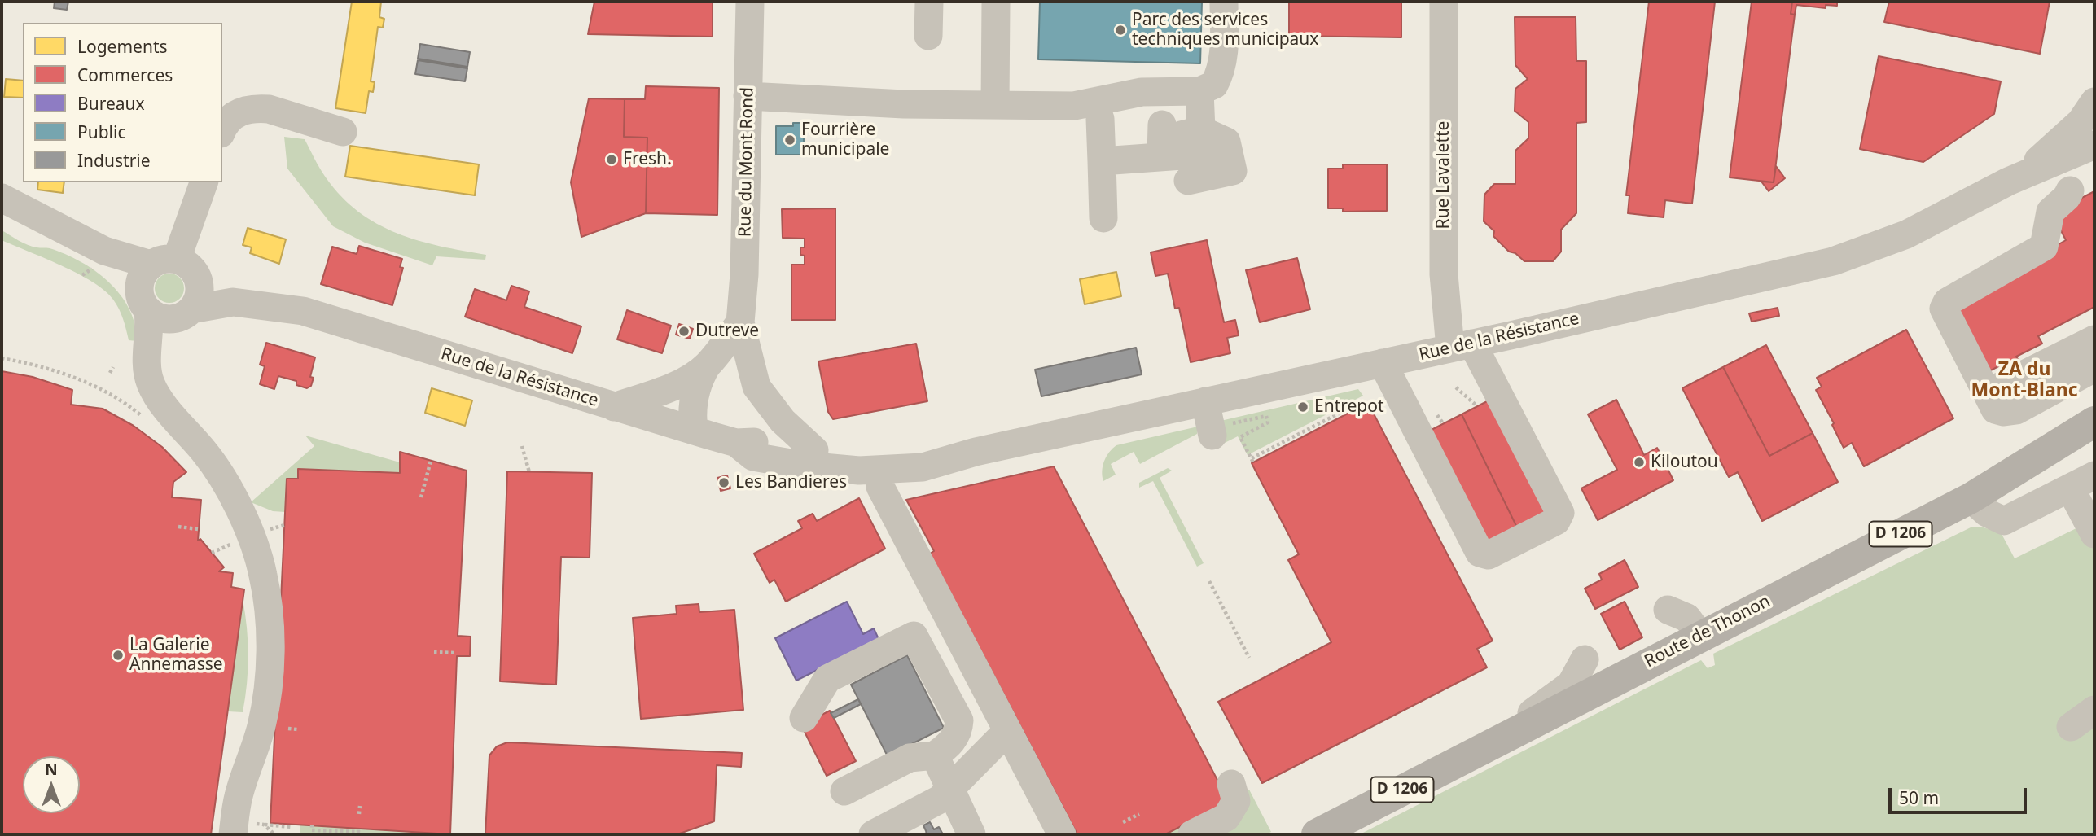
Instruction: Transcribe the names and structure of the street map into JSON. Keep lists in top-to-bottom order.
{
  "streets": {
    "main road": ["D 1206", "Route de Thonon"],
    "street": ["Rue du Mont Rond", "Rue Lavalette", "Rue de la Résistance"]
  },
  "crossings": [
    ["Rue du Mont Rond", "Rue de la Résistance"],
    ["Rue Lavalette", "Rue de la Résistance"]
  ],
  "districts": ["ZA du Mont-Blanc"],
  "places": [
    "Parc des services techniques municipaux",
    "Fourrière municipale",
    "Fresh.",
    "Dutreve",
    "Entrepot",
    "Kiloutou",
    "Les Bandieres",
    "La Galerie Annemasse"
  ],
  "legend": [
    "Logements",
    "Commerces",
    "Bureaux",
    "Public",
    "Industrie"
  ],
  "scale_bar": "50 m",
  "north": "top"
}
